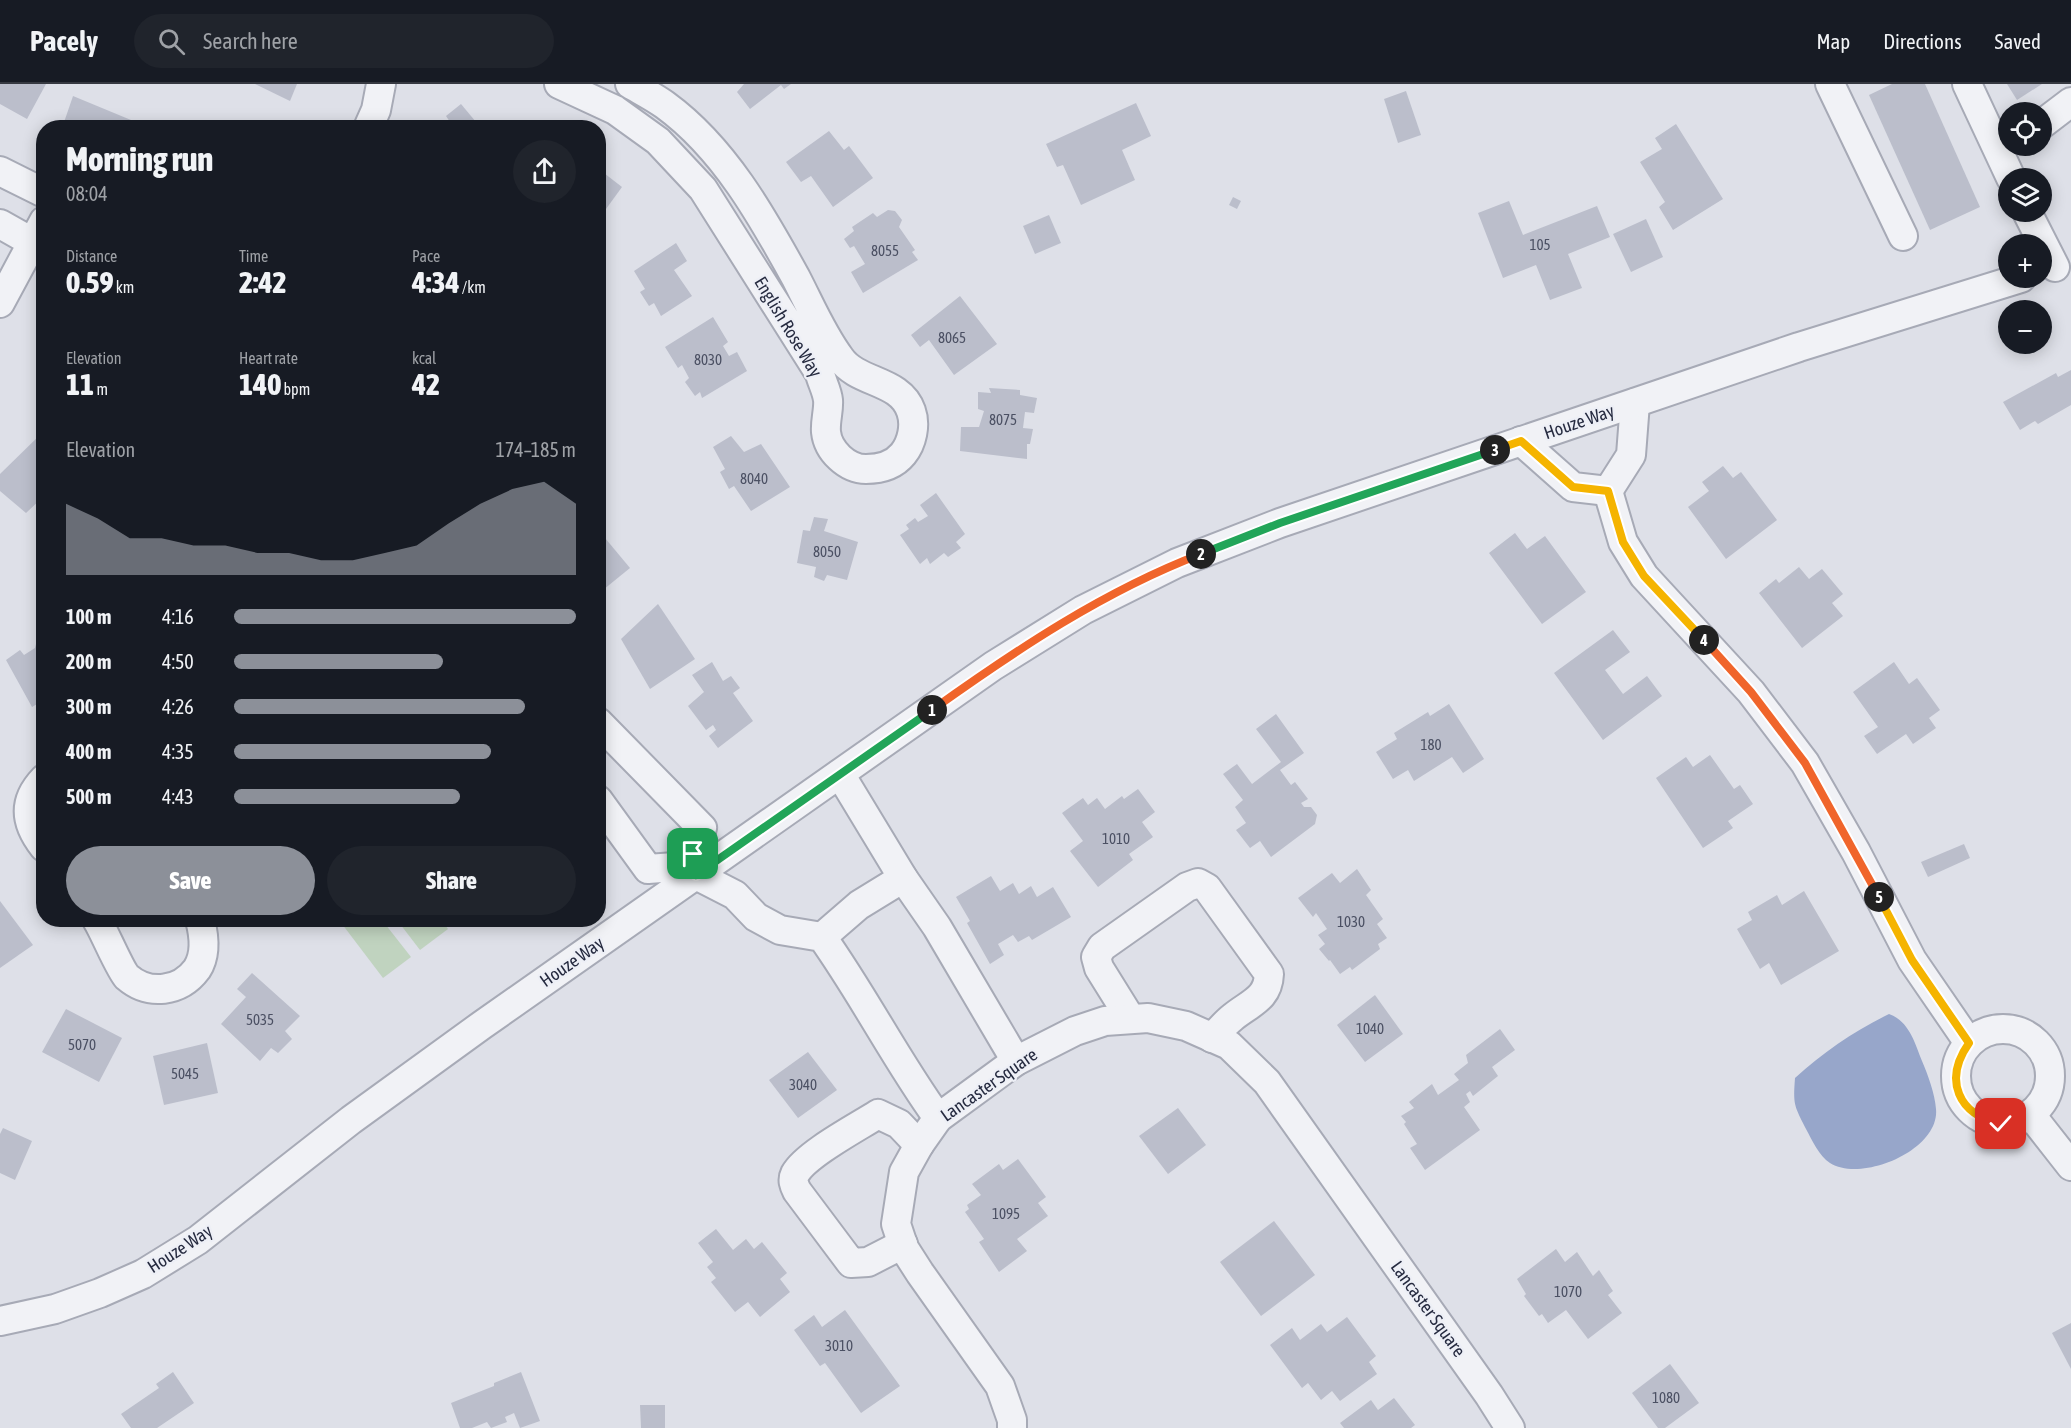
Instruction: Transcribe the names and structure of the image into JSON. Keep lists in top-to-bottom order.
{
  "streets": {
    "street": ["English Rose Way", "Houze Way", "Lancaster Square"]
  },
  "house_numbers": [
    "105",
    "8055",
    "8065",
    "8030",
    "8075",
    "8040",
    "8050",
    "180",
    "1010",
    "1030",
    "5035",
    "1040",
    "5070",
    "5045",
    "3040",
    "1095",
    "1070",
    "3010",
    "1080"
  ],
  "page": {
    "header": "Pacely",
    "search": "Search here",
    "nav": ["Map", "Directions", "Saved"],
    "map_buttons": ["+", "−"],
    "heading": ["Morning run", "08:04"],
    "stats": [
      ["Distance", "0.59 km"],
      ["Time", "2:42"],
      ["Pace", "4:34 /km"],
      ["Elevation", "11 m"],
      ["Heart rate", "140 bpm"],
      ["kcal", "42"]
    ],
    "chart": ["Elevation", "174–185 m"],
    "pins": [
      "3",
      "2",
      "4",
      "1",
      "5"
    ],
    "list": [
      {
        "name": "100 m",
        "note": "4:16"
      },
      {
        "name": "200 m",
        "note": "4:50"
      },
      {
        "name": "300 m",
        "note": "4:26"
      },
      {
        "name": "400 m",
        "note": "4:35"
      },
      {
        "name": "500 m",
        "note": "4:43"
      }
    ],
    "buttons": ["Save", "Share"]
  }
}
